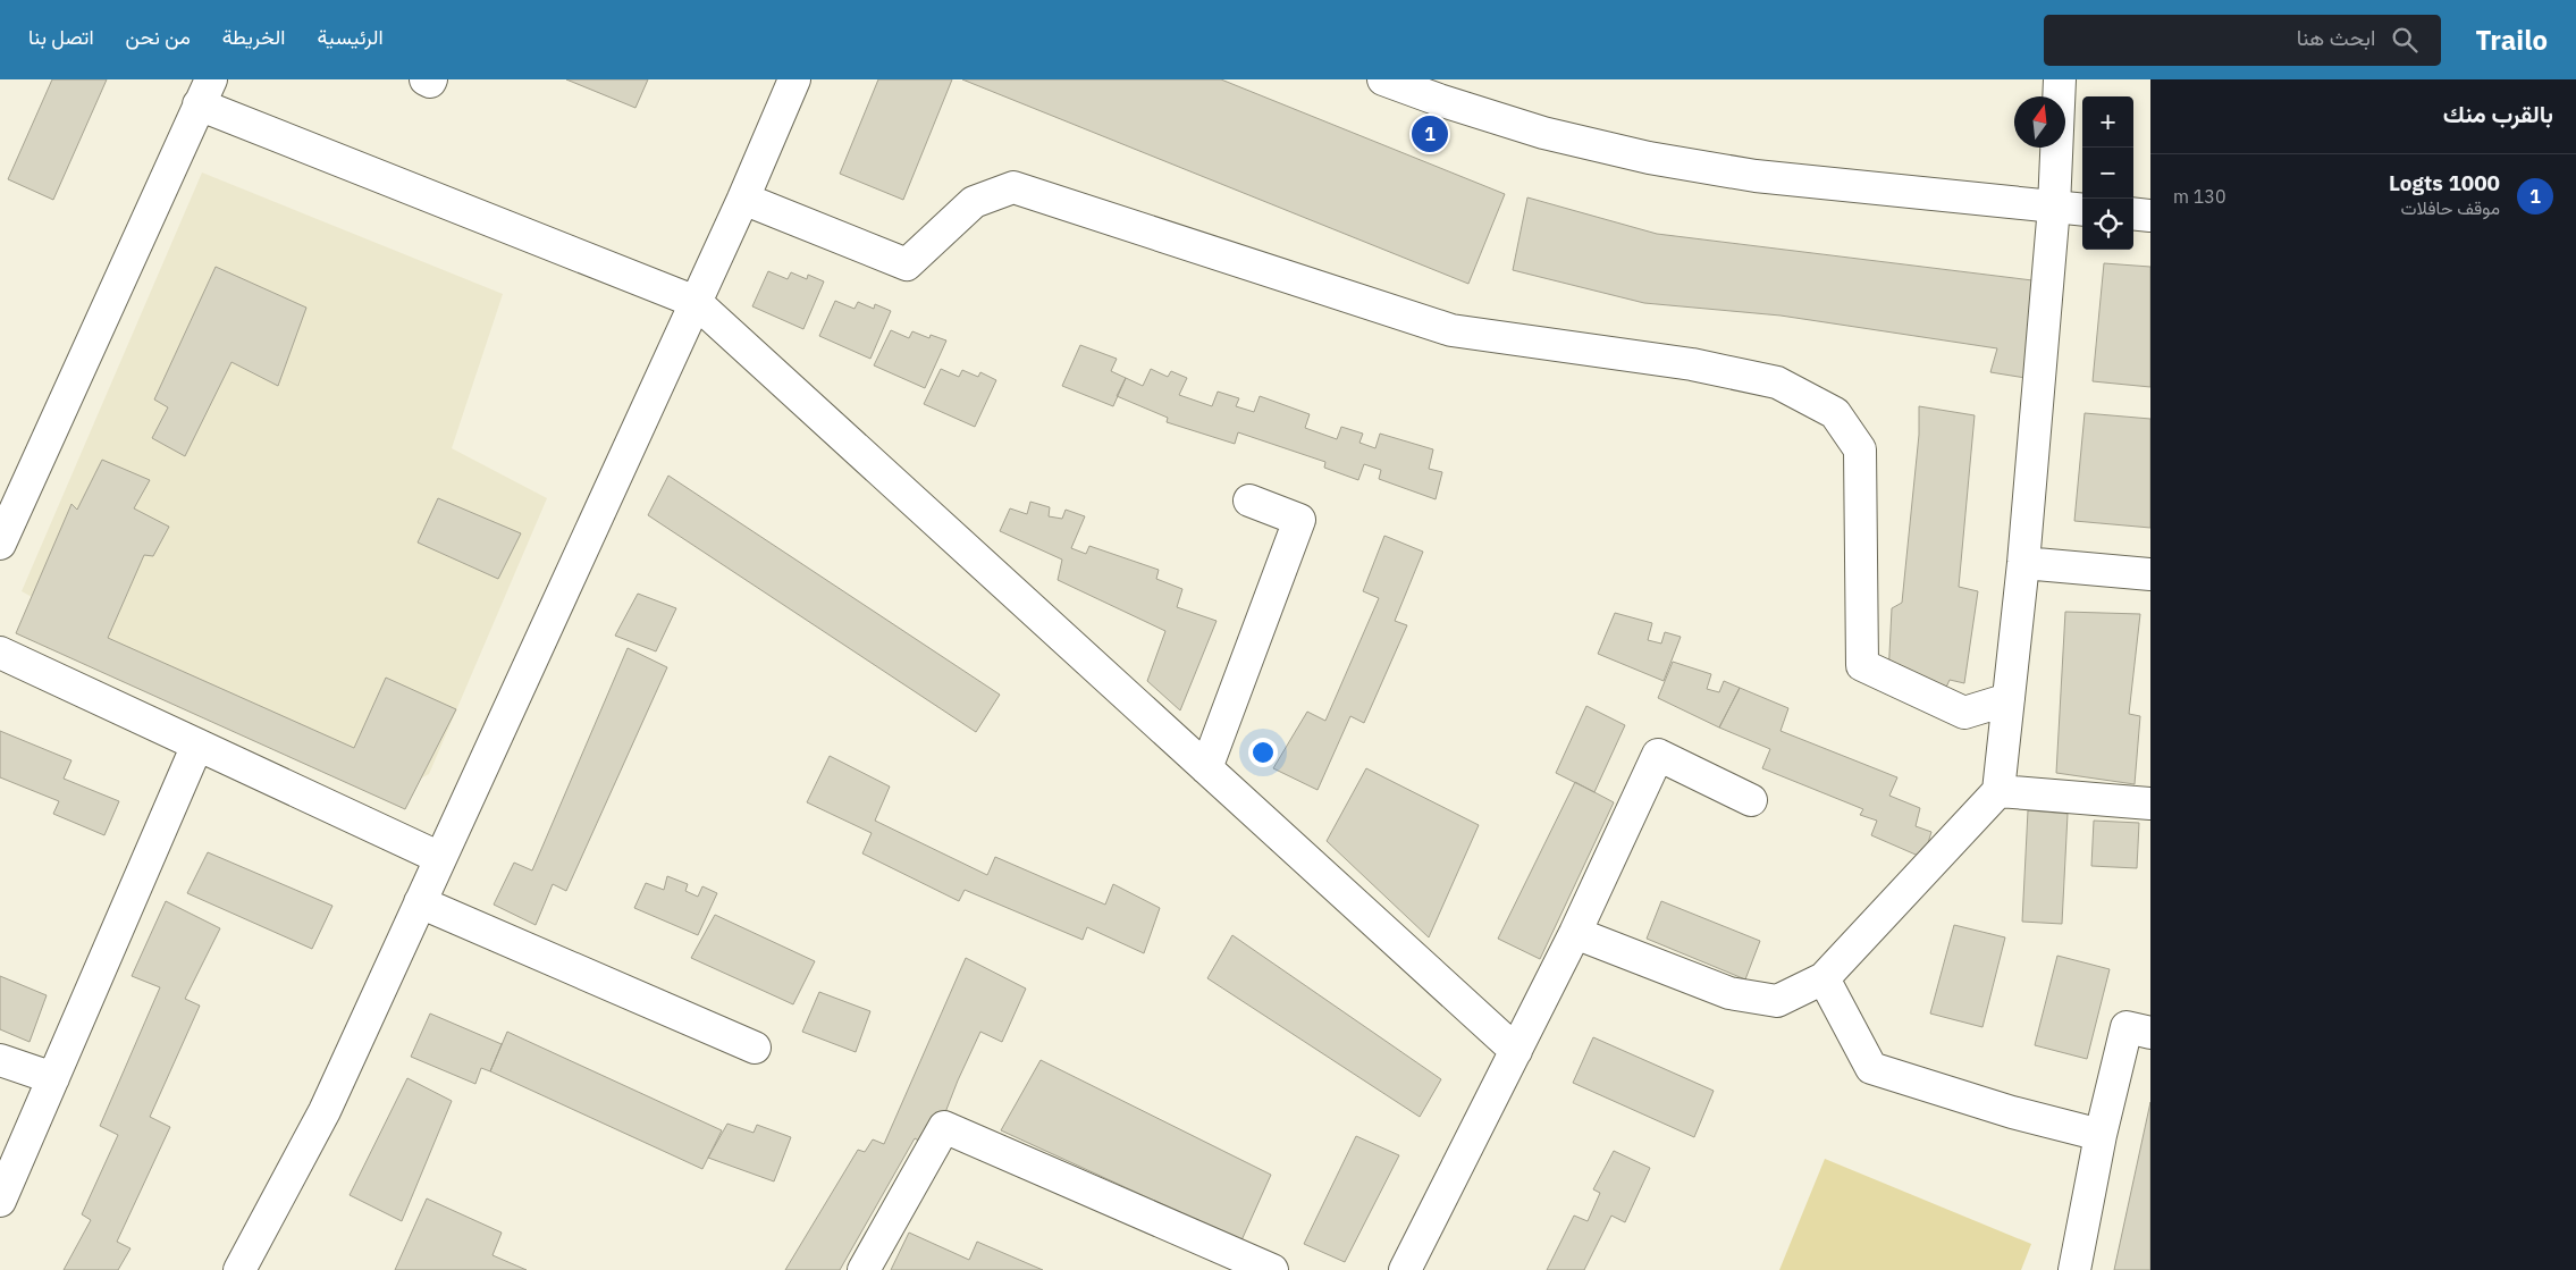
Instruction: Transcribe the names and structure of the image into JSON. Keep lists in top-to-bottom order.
{
  "north": "top",
  "page": {
    "header": "Trailo",
    "search": "ابحث هنا",
    "nav": [
      "الرئيسية",
      "الخريطة",
      "من نحن",
      "اتصل بنا"
    ],
    "heading": "بالقرب منك",
    "map_buttons": ["+", "−"],
    "pins": "1",
    "list": [
      {
        "mark": "1",
        "name": "1000 Logts",
        "note": "موقف حافلات",
        "value": "130 m"
      }
    ]
  }
}
